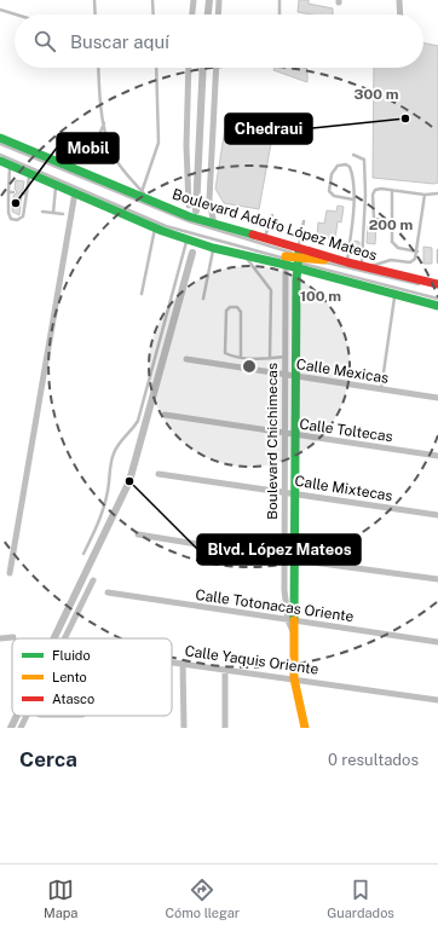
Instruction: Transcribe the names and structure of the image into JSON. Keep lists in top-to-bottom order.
{
  "streets": {
    "main road": ["Boulevard Adolfo López Mateos", "Boulevard Chichimecas"],
    "street": [
      "Calle Mexicas",
      "Calle Toltecas",
      "Calle Mixtecas",
      "Calle Totonacas Oriente",
      "Calle Yaquis Oriente"
    ]
  },
  "crossings": [
    ["Boulevard Adolfo López Mateos", "Boulevard Chichimecas"],
    ["Calle Mexicas", "Boulevard Chichimecas"],
    ["Calle Toltecas", "Boulevard Chichimecas"],
    ["Boulevard Chichimecas", "Calle Mixtecas"],
    ["Boulevard Chichimecas", "Calle Totonacas Oriente"],
    ["Boulevard Chichimecas", "Calle Yaquis Oriente"]
  ],
  "places": ["Chedraui", "Mobil", "Blvd. López Mateos"],
  "legend": ["Fluido", "Lento", "Atasco"],
  "page": {
    "search": "Buscar aquí",
    "heading": ["Cerca", "0 resultados"],
    "nav": ["Mapa", "Cómo llegar", "Guardados"]
  },
  "rings": ["300 m", "200 m", "100 m"]
}
